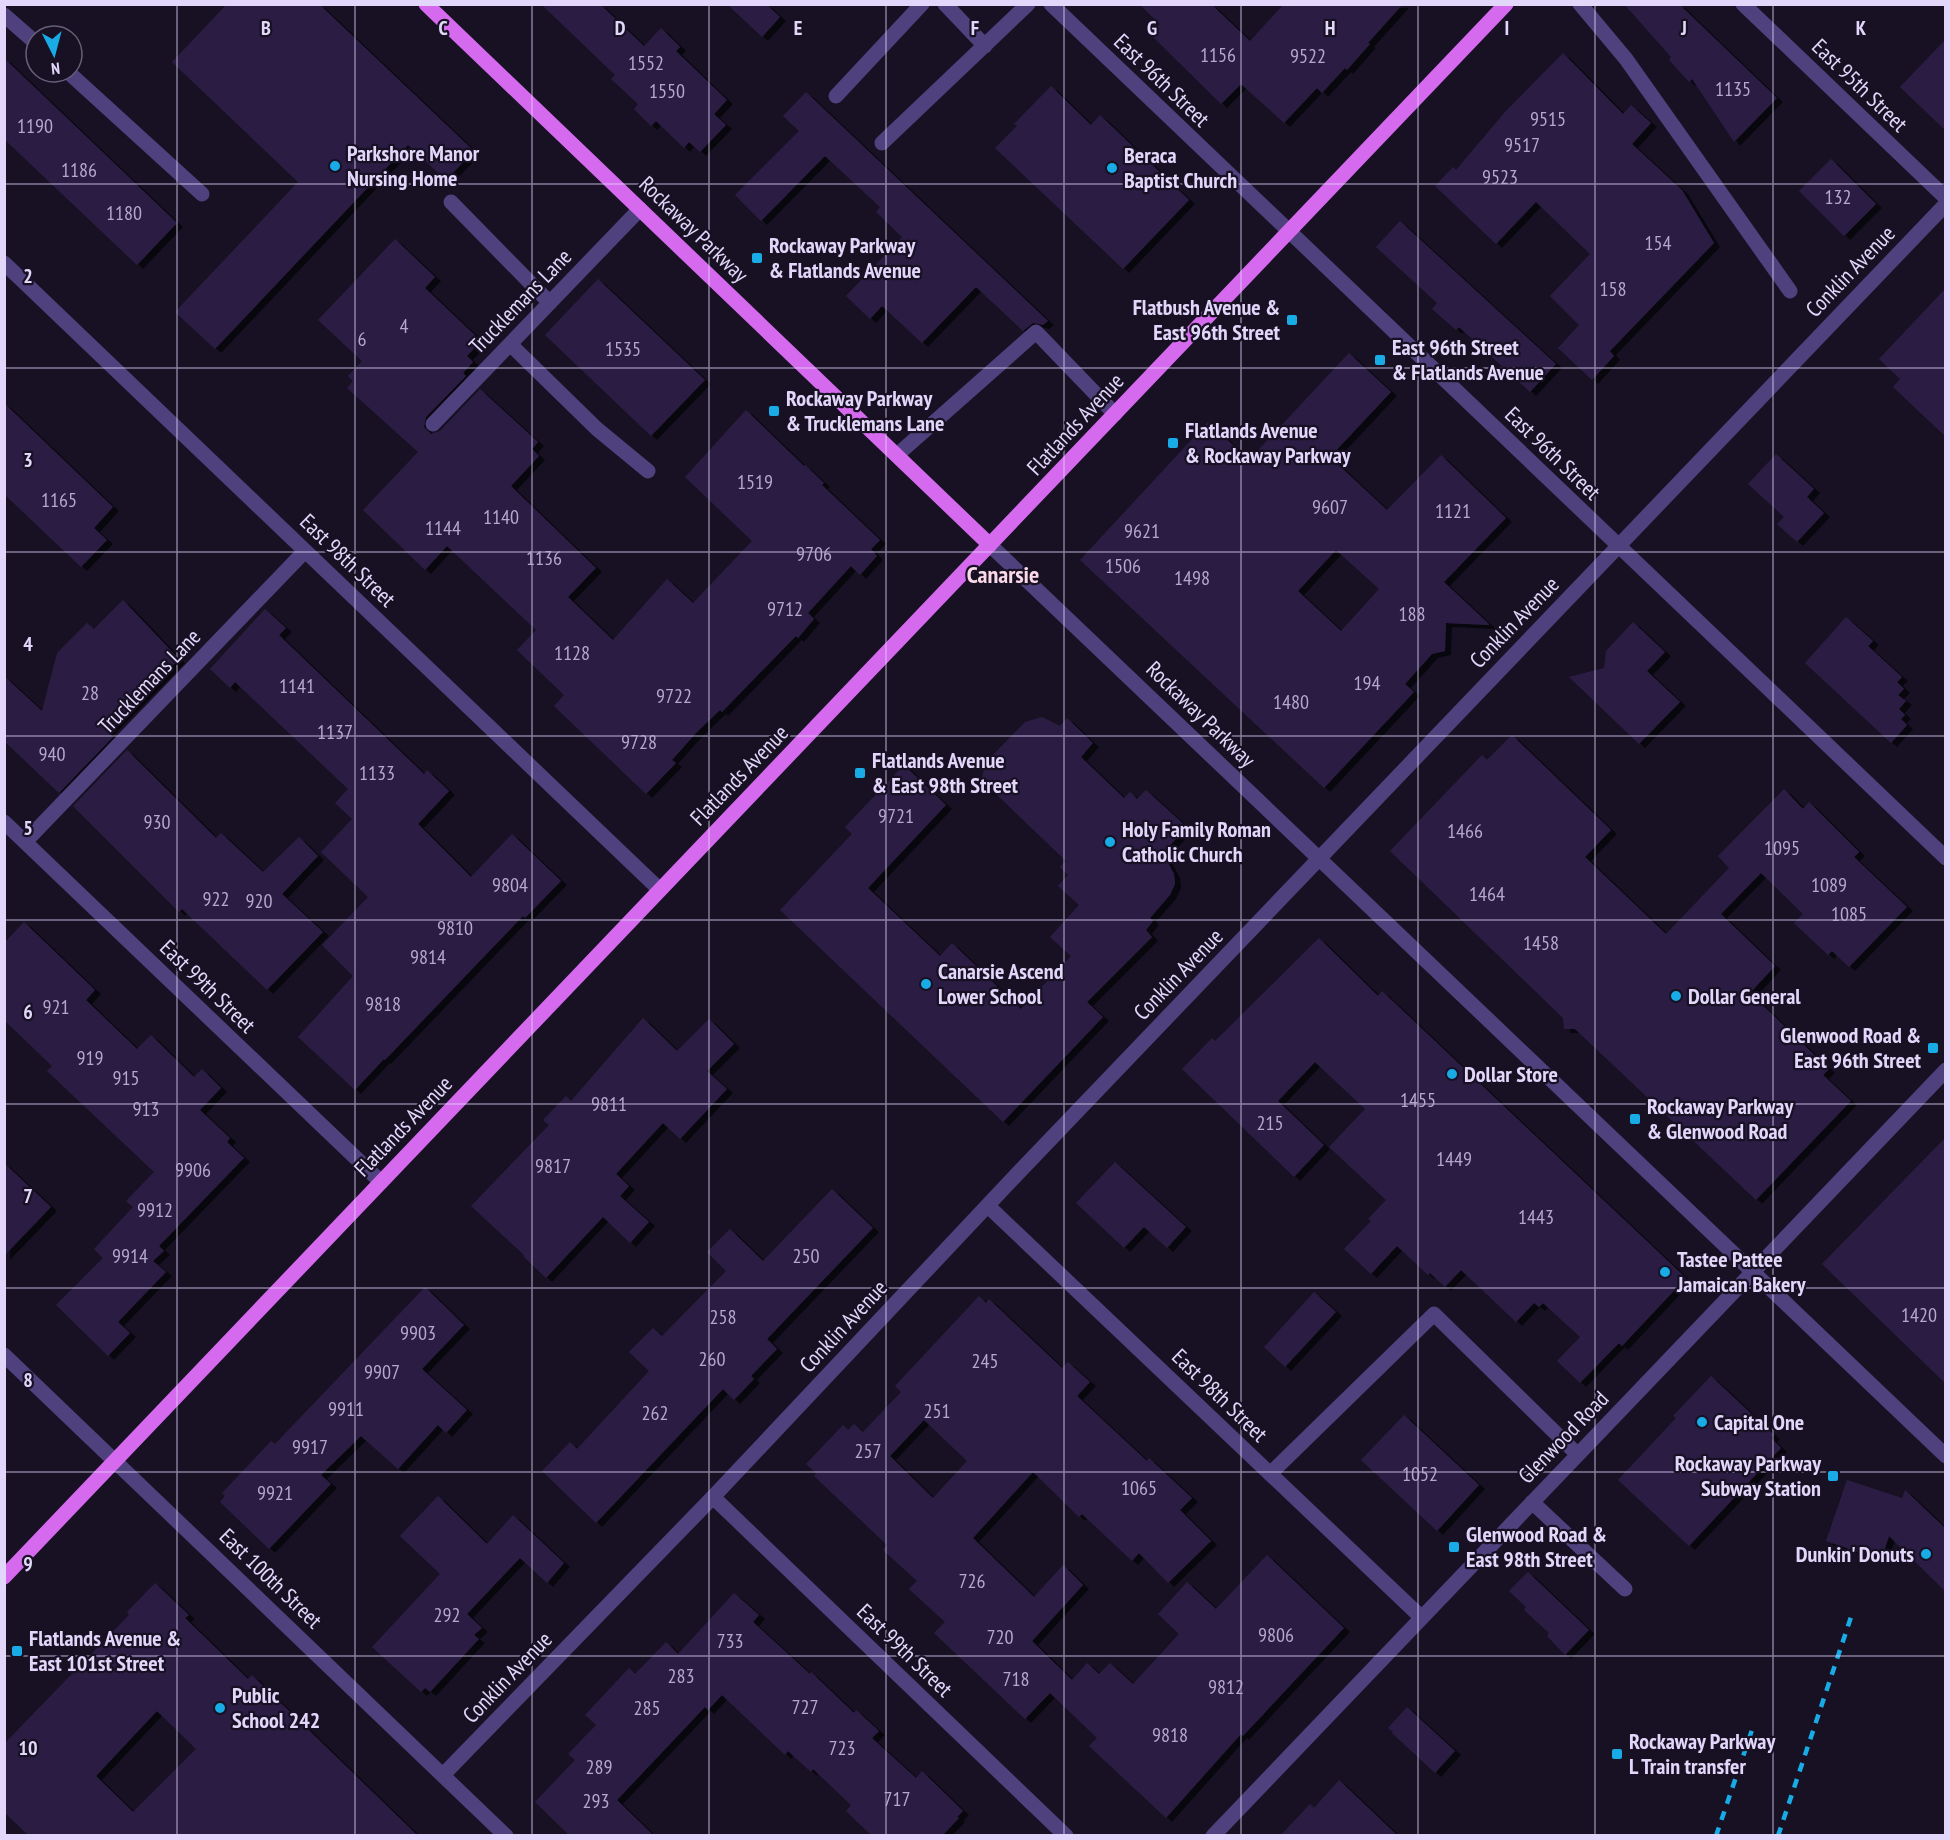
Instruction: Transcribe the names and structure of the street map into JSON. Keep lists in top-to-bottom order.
{
  "streets": {
    "main road": ["Rockaway Parkway", "Flatlands Avenue"],
    "street": [
      "East 96th Street",
      "East 95th Street",
      "Conklin Avenue",
      "Trucklemans Lane",
      "East 98th Street",
      "East 99th Street",
      "Glenwood Road",
      "East 100th Street"
    ]
  },
  "crossings": [
    ["East 96th Street", "Conklin Avenue"],
    ["East 96th Street", "Flatlands Avenue"],
    ["Rockaway Parkway", "Conklin Avenue"],
    ["Rockaway Parkway", "Trucklemans Lane"],
    ["Rockaway Parkway", "Flatlands Avenue"],
    ["Rockaway Parkway", "Glenwood Road"],
    ["Conklin Avenue", "East 98th Street"],
    ["Conklin Avenue", "East 99th Street"],
    ["Conklin Avenue", "East 100th Street"],
    ["Trucklemans Lane", "East 98th Street"],
    ["Trucklemans Lane", "East 99th Street"],
    ["Flatlands Avenue", "East 98th Street"],
    ["Flatlands Avenue", "East 99th Street"],
    ["Flatlands Avenue", "East 100th Street"],
    ["East 98th Street", "Glenwood Road"]
  ],
  "districts": ["Canarsie"],
  "places": {
    "other": [
      "Parkshore Manor Nursing Home",
      "Beraca Baptist Church",
      "Holy Family Roman Catholic Church",
      "Canarsie Ascend Lower School",
      "Dollar General",
      "Dollar Store",
      "Tastee Pattee Jamaican Bakery",
      "Capital One",
      "Dunkin' Donuts",
      "Public School 242"
    ],
    "transit": [
      "Rockaway Parkway & Flatlands Avenue",
      "Flatbush Avenue & East 96th Street",
      "East 96th Street & Flatlands Avenue",
      "Rockaway Parkway & Trucklemans Lane",
      "Flatlands Avenue & Rockaway Parkway",
      "Flatlands Avenue & East 98th Street",
      "Glenwood Road & East 96th Street",
      "Rockaway Parkway & Glenwood Road",
      "Rockaway Parkway Subway Station",
      "Glenwood Road & East 98th Street",
      "Flatlands Avenue & East 101st Street",
      "Rockaway Parkway L Train transfer"
    ]
  },
  "house_numbers": [
    "1156",
    "9522",
    "1552",
    "1135",
    "1550",
    "9515",
    "1190",
    "9517",
    "1186",
    "9523",
    "132",
    "1180",
    "154",
    "158",
    "4",
    "6",
    "1535",
    "1519",
    "1165",
    "9607",
    "1121",
    "1140",
    "1144",
    "9621",
    "9706",
    "1136",
    "1506",
    "1498",
    "9712",
    "188",
    "1128",
    "194",
    "1141",
    "28",
    "9722",
    "1480",
    "1137",
    "9728",
    "940",
    "1133",
    "9721",
    "930",
    "1466",
    "1095",
    "9804",
    "1089",
    "1464",
    "922",
    "920",
    "1085",
    "9810",
    "1458",
    "9814",
    "9818",
    "921",
    "919",
    "915",
    "1455",
    "9811",
    "913",
    "215",
    "1449",
    "9817",
    "9906",
    "9912",
    "1443",
    "9914",
    "250",
    "1420",
    "258",
    "9903",
    "260",
    "245",
    "9907",
    "9911",
    "251",
    "262",
    "9917",
    "257",
    "1052",
    "1065",
    "9921",
    "726",
    "292",
    "9806",
    "720",
    "733",
    "283",
    "718",
    "9812",
    "727",
    "285",
    "9818",
    "723",
    "289",
    "717",
    "293"
  ],
  "north": "bottom",
  "grid": {
    "columns": [
      "B",
      "C",
      "D",
      "E",
      "F",
      "G",
      "H",
      "I",
      "J",
      "K"
    ],
    "rows": [
      "2",
      "3",
      "4",
      "5",
      "6",
      "7",
      "8",
      "9",
      "10"
    ]
  }
}
